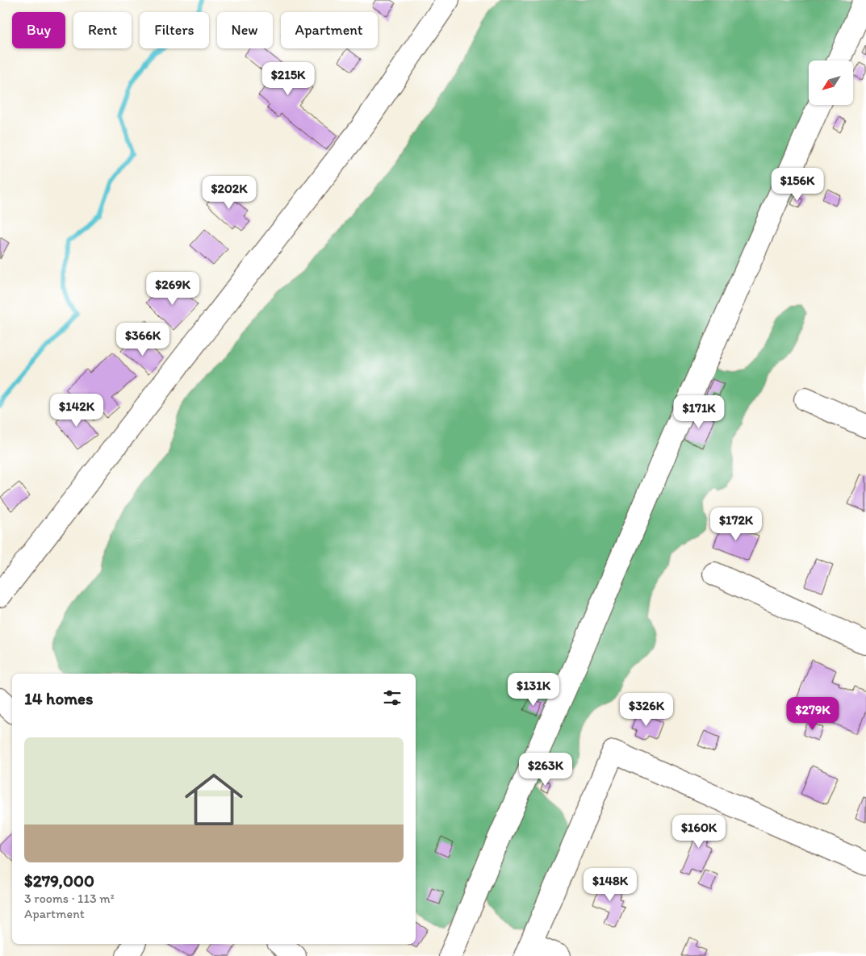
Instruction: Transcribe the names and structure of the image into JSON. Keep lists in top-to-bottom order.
{
  "north": "bottom left",
  "page": {
    "chip": [
      "Buy",
      "Rent",
      "Filters",
      "New",
      "Apartment"
    ],
    "price": [
      "$215K",
      "$156K",
      "$202K",
      "$269K",
      "$366K",
      "$142K",
      "$171K",
      "$172K",
      "$131K",
      "$326K",
      "$279K",
      "$263K",
      "$160K",
      "$148K"
    ],
    "heading": "14 homes",
    "list": [
      {
        "name": "$279,000",
        "note": "3 rooms · 113 m² · Apartment"
      }
    ]
  }
}
